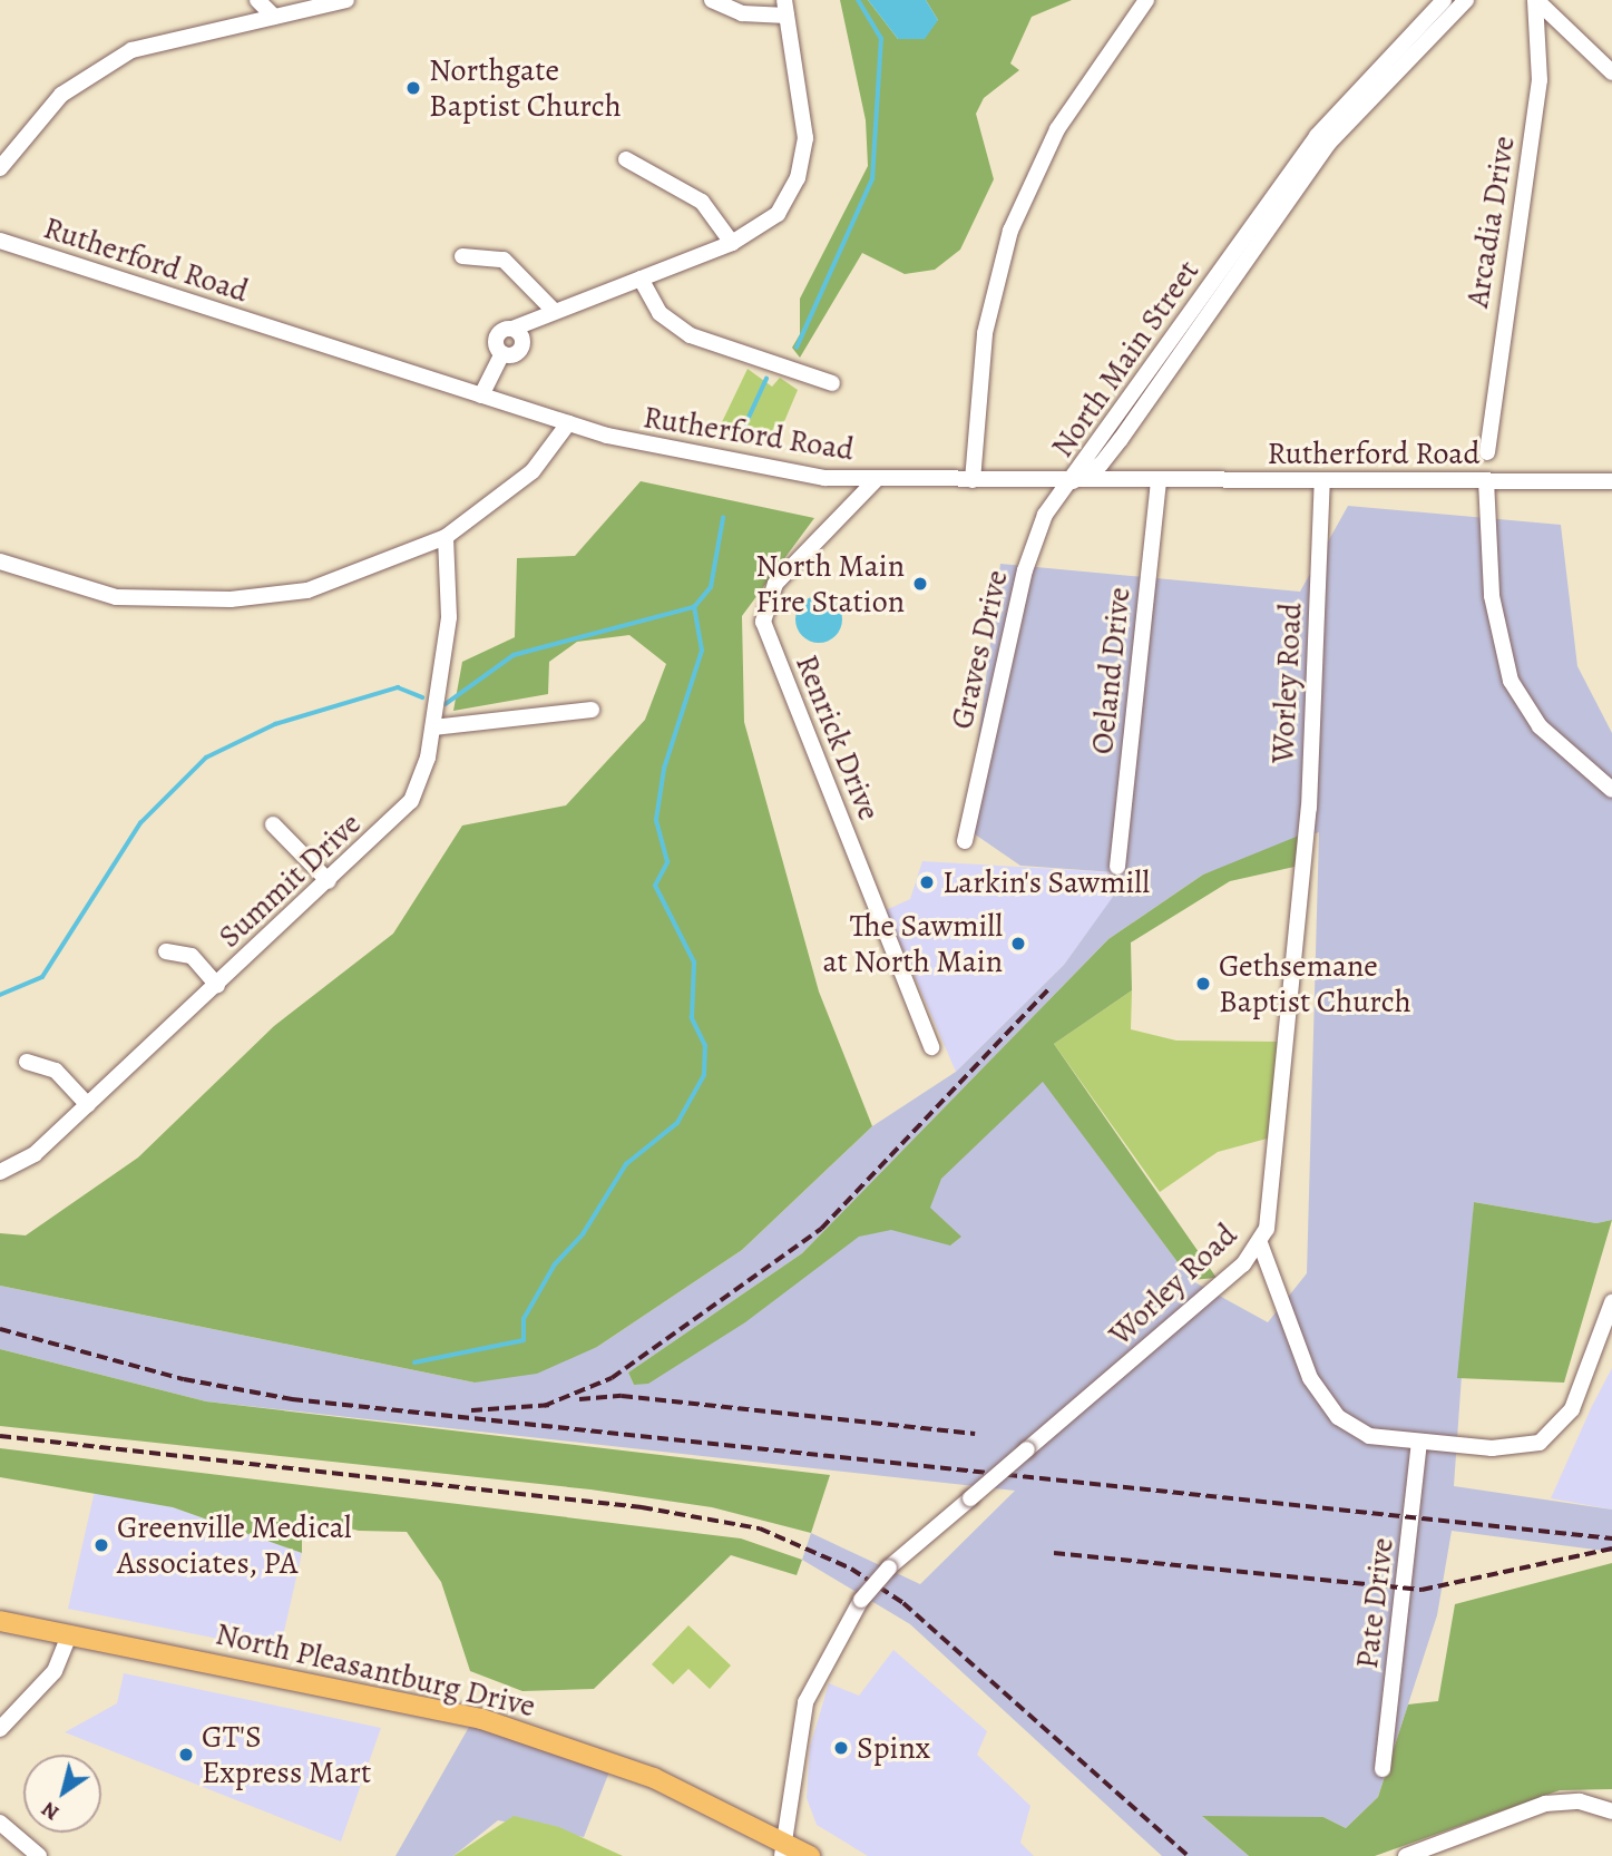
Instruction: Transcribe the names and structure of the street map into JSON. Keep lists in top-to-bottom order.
{
  "streets": {
    "main road": ["North Pleasantburg Drive"],
    "street": [
      "Arcadia Drive",
      "Rutherford Road",
      "North Main Street",
      "Graves Drive",
      "Oeland Drive",
      "Worley Road",
      "Renrick Drive",
      "Summit Drive",
      "Pate Drive"
    ]
  },
  "crossings": [
    ["Rutherford Road", "North Main Street"],
    ["Rutherford Road", "Graves Drive"],
    ["Rutherford Road", "Oeland Drive"],
    ["Rutherford Road", "Worley Road"],
    ["Rutherford Road", "Renrick Drive"],
    ["North Main Street", "Graves Drive"],
    ["Worley Road", "North Pleasantburg Drive"]
  ],
  "places": [
    "Northgate Baptist Church",
    "North Main Fire Station",
    "Larkin's Sawmill",
    "The Sawmill at North Main",
    "Gethsemane Baptist Church",
    "Greenville Medical Associates, PA",
    "Spinx",
    "GT'S Express Mart"
  ],
  "north": "bottom left"
}
